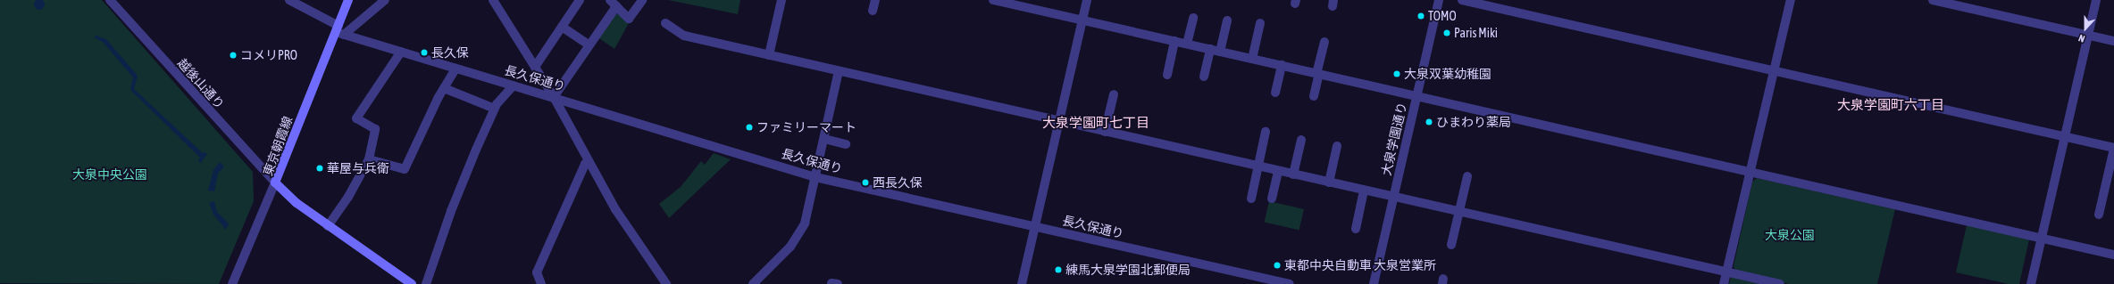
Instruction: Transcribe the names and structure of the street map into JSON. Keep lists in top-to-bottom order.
{
  "streets": {
    "main road": ["東京朝霞線"],
    "street": ["長久保通り", "越後山通り", "大泉学園通り"]
  },
  "crossings": [
    ["長久保通り", "東京朝霞線"],
    ["越後山通り", "東京朝霞線"]
  ],
  "districts": ["大泉学園町六丁目", "大泉学園町七丁目"],
  "parks": ["大泉中央公園", "大泉公園"],
  "places": [
    "TOMO",
    "Paris Miki",
    "長久保",
    "コメリPRO",
    "大泉双葉幼稚園",
    "ひまわり薬局",
    "ファミリーマート",
    "華屋与兵衛",
    "西長久保",
    "東都中央自動車 大泉営業所",
    "練馬大泉学園北郵便局"
  ],
  "north": "bottom"
}
